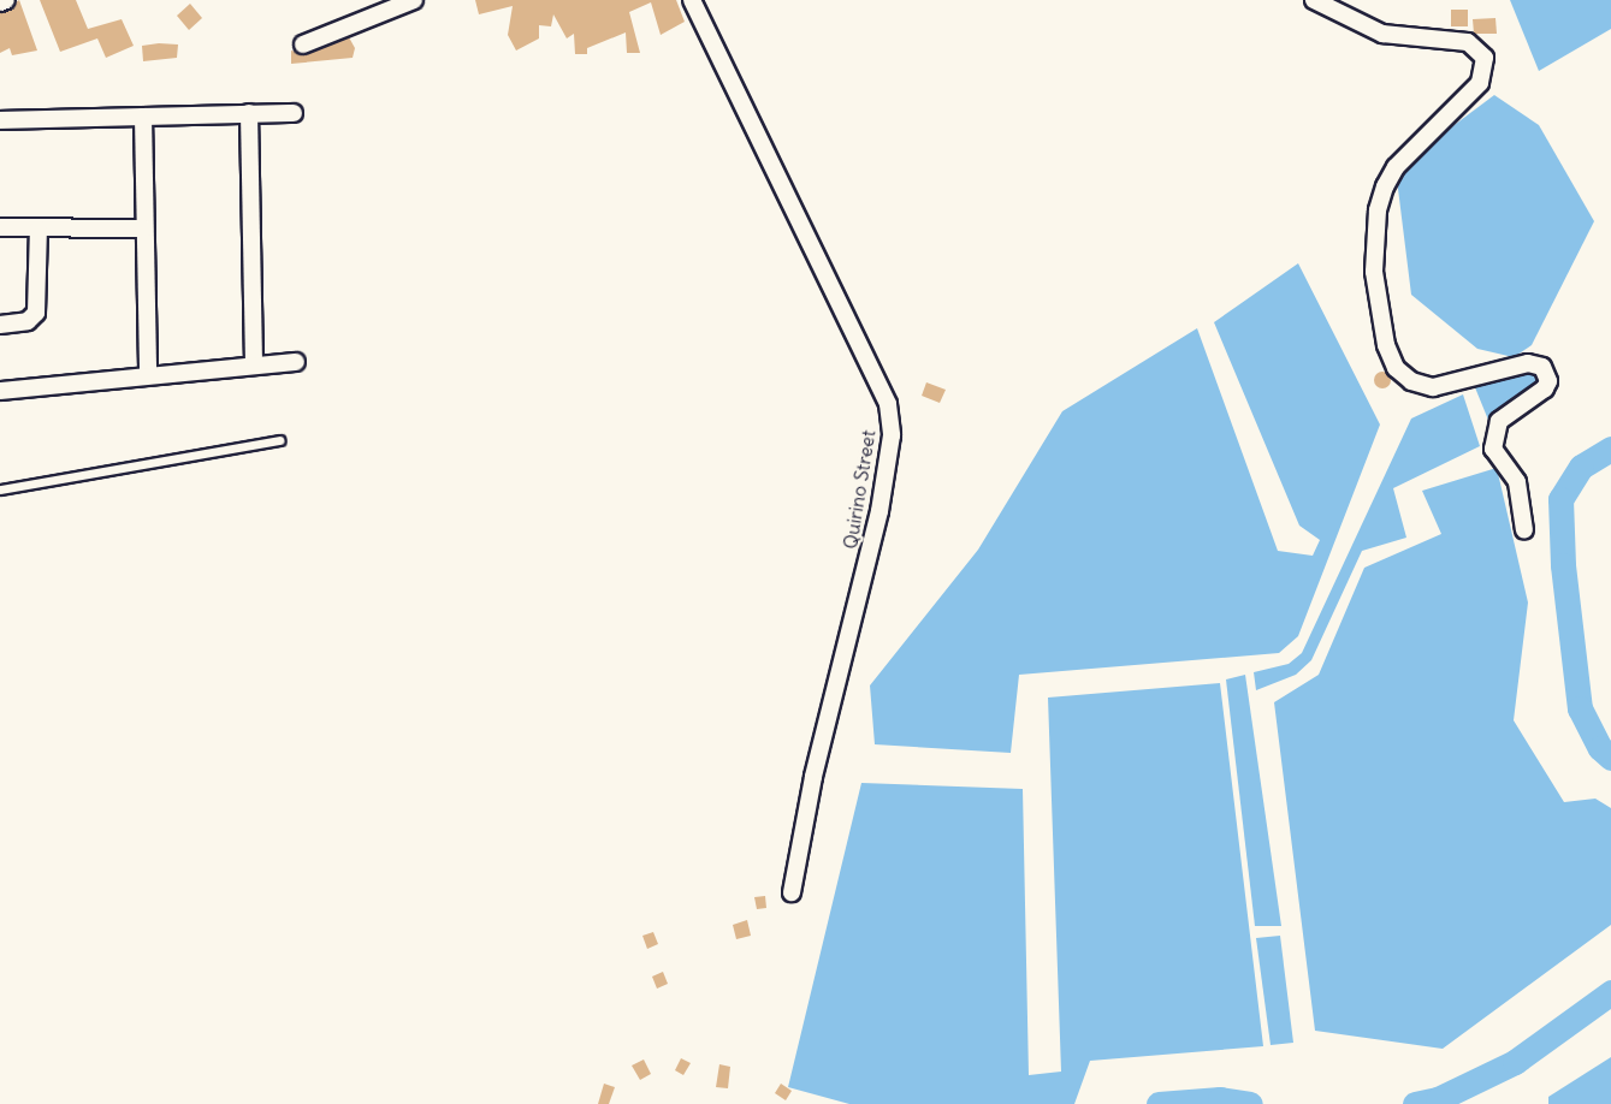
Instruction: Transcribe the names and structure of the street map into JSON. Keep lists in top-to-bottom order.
{
  "streets": {
    "street": ["Quirino Street"]
  }
}
